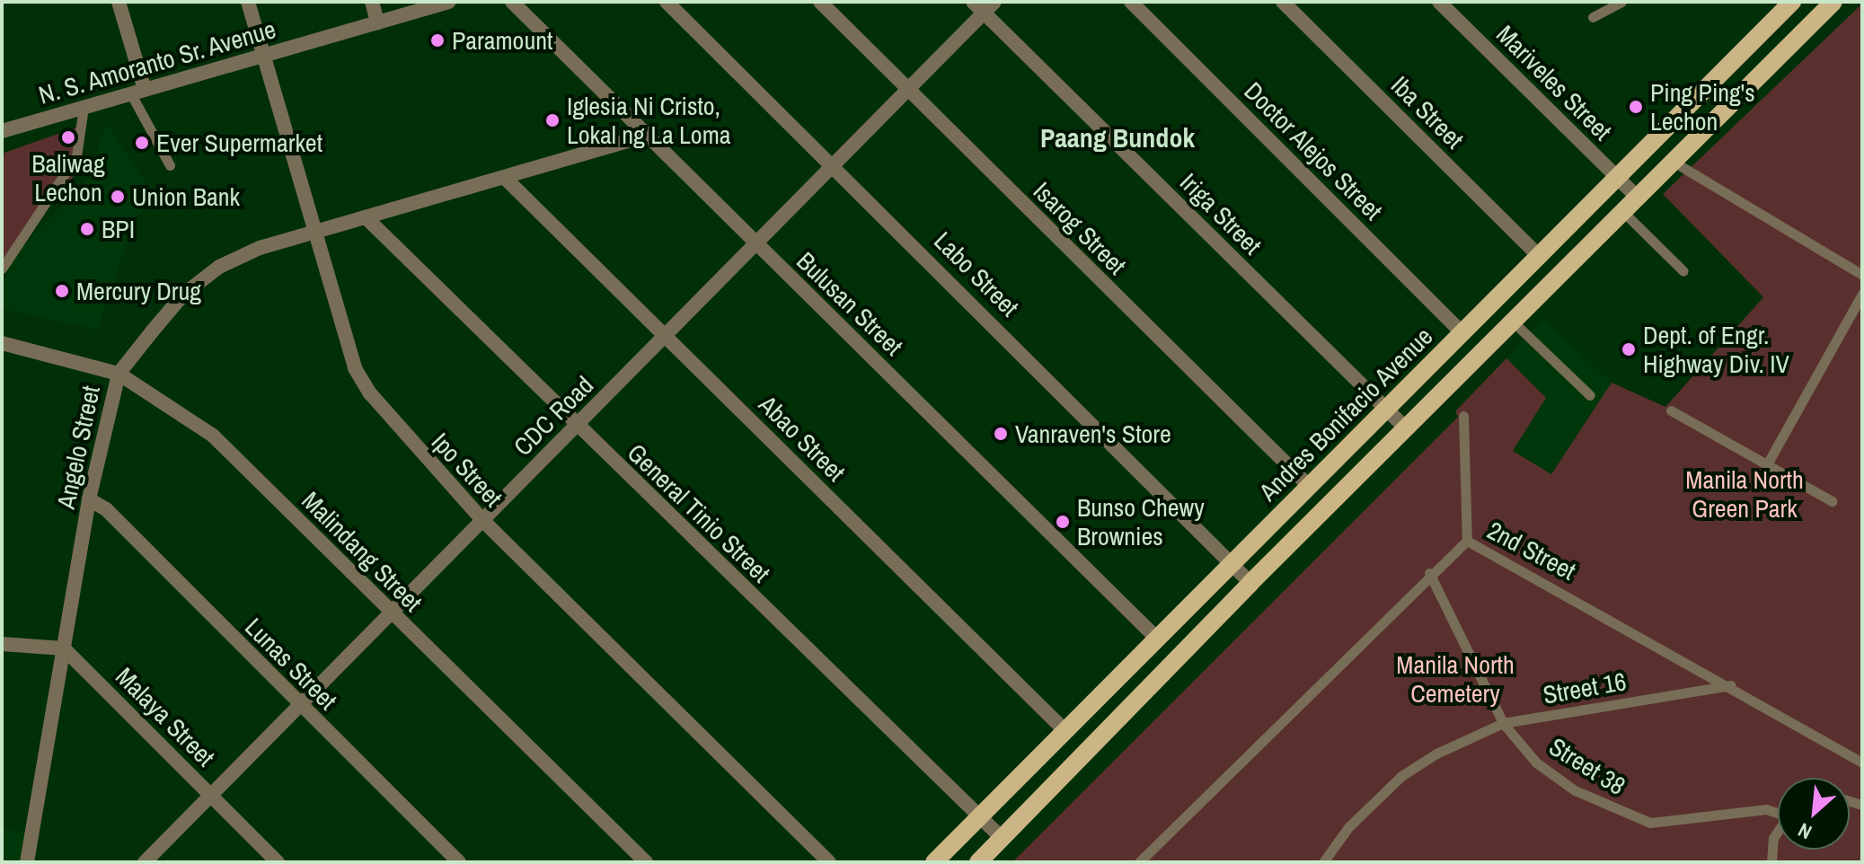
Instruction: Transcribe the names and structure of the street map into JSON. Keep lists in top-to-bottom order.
{
  "streets": {
    "main road": ["Andres Bonifacio Avenue"],
    "street": [
      "N. S. Amoranto Sr. Avenue",
      "Mariveles Street",
      "Iba Street",
      "Doctor Alejos Street",
      "Iriga Street",
      "Isarog Street",
      "Labo Street",
      "Bulusan Street",
      "CDC Road",
      "Abao Street",
      "Angelo Street",
      "Ipo Street",
      "General Tinio Street",
      "Malindang Street",
      "Lunas Street",
      "Malaya Street"
    ],
    "lane": ["2nd Street", "Street 16", "Street 38"]
  },
  "crossings": [
    ["N. S. Amoranto Sr. Avenue", "Ipo Street"],
    ["Mariveles Street", "Andres Bonifacio Avenue"],
    ["Iba Street", "Andres Bonifacio Avenue"],
    ["Doctor Alejos Street", "Andres Bonifacio Avenue"],
    ["Iriga Street", "Andres Bonifacio Avenue"],
    ["Iriga Street", "CDC Road"],
    ["Isarog Street", "Andres Bonifacio Avenue"],
    ["Isarog Street", "CDC Road"],
    ["Labo Street", "Andres Bonifacio Avenue"],
    ["Labo Street", "CDC Road"],
    ["Bulusan Street", "Andres Bonifacio Avenue"],
    ["Bulusan Street", "CDC Road"],
    ["Bulusan Street", "Angelo Street"],
    ["Andres Bonifacio Avenue", "Abao Street"],
    ["Andres Bonifacio Avenue", "General Tinio Street"],
    ["CDC Road", "Abao Street"],
    ["CDC Road", "Ipo Street"],
    ["CDC Road", "General Tinio Street"],
    ["CDC Road", "Malindang Street"],
    ["CDC Road", "Lunas Street"],
    ["CDC Road", "Malaya Street"],
    ["Abao Street", "Angelo Street"],
    ["Angelo Street", "Ipo Street"],
    ["Angelo Street", "General Tinio Street"],
    ["Angelo Street", "Malindang Street"],
    ["Angelo Street", "Lunas Street"],
    ["Angelo Street", "Malaya Street"],
    ["2nd Street", "Street 16"],
    ["2nd Street", "Street 38"],
    ["Street 16", "Street 38"]
  ],
  "districts": ["Paang Bundok"],
  "parks": ["Manila North Green Park", "Manila North Cemetery"],
  "places": [
    "Paramount",
    "Ping Ping's Lechon",
    "Iglesia Ni Cristo, Lokal ng La Loma",
    "Baliwag Lechon",
    "Ever Supermarket",
    "Union Bank",
    "BPI",
    "Mercury Drug",
    "Dept. of Engr. Highway Div. IV",
    "Vanraven's Store",
    "Bunso Chewy Brownies"
  ],
  "north": "bottom left"
}
